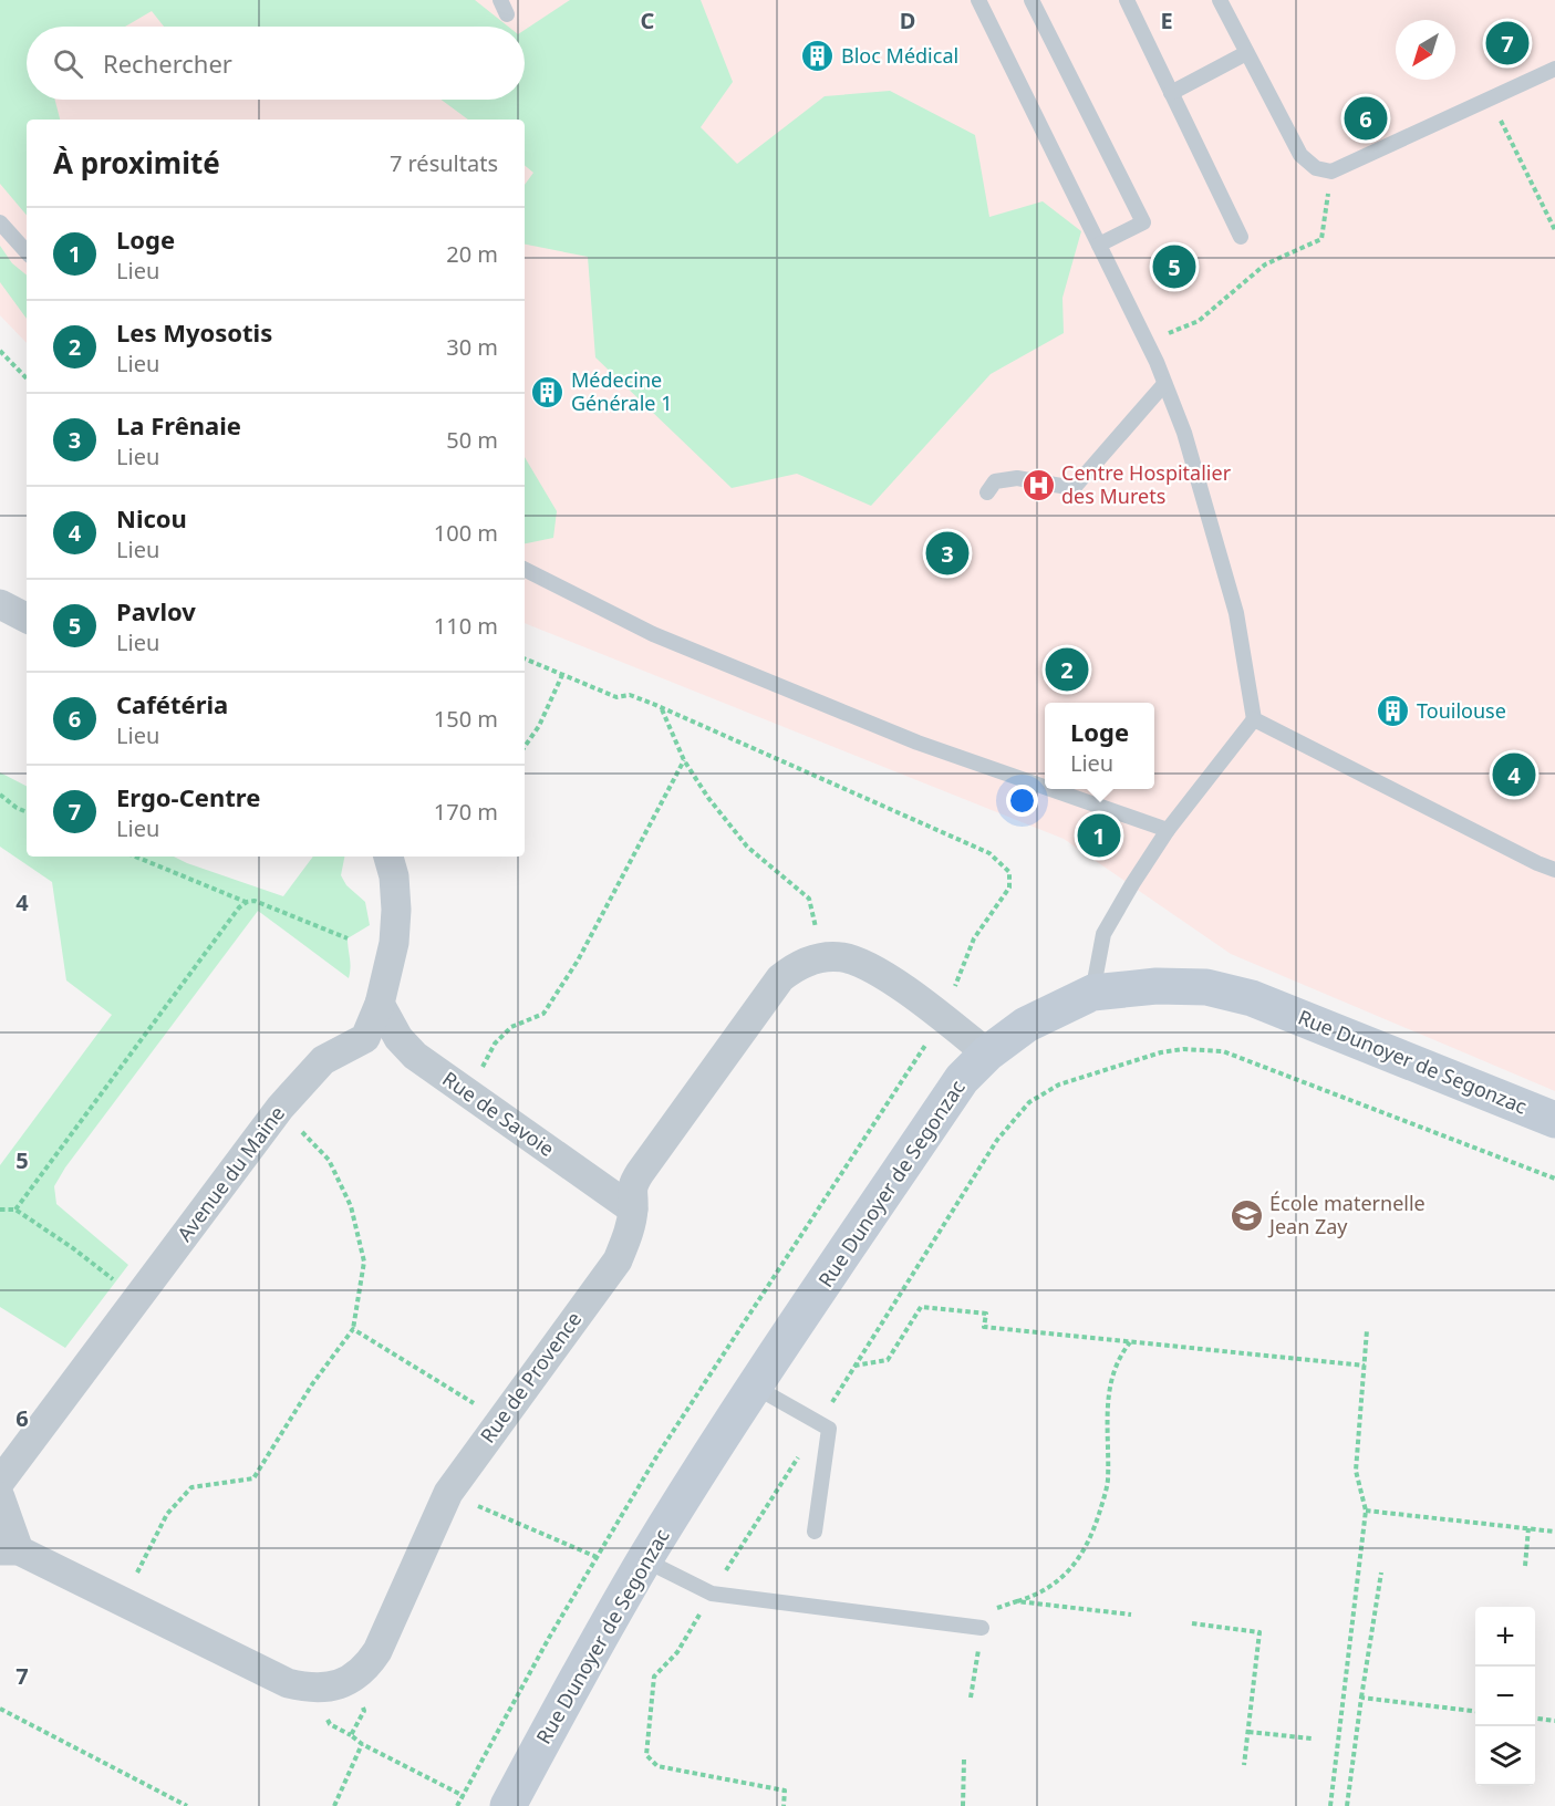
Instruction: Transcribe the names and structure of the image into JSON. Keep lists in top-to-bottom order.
{
  "streets": {
    "main road": ["Rue Dunoyer de Segonzac"],
    "street": ["Rue de Savoie", "Avenue du Maine", "Rue de Provence"]
  },
  "crossings": [
    ["Rue Dunoyer de Segonzac", "Rue de Provence"],
    ["Rue de Savoie", "Avenue du Maine"],
    ["Rue de Savoie", "Rue de Provence"]
  ],
  "places": {
    "building": ["Bloc Médical", "Médecine Générale 1", "Touilouse"],
    "hospital": ["Centre Hospitalier des Murets"],
    "school or university": ["École maternelle Jean Zay"]
  },
  "north": "bottom left",
  "page": {
    "pins": [
      "7",
      "6",
      "5",
      "3",
      "2",
      "4",
      "1"
    ],
    "search": "Rechercher",
    "heading": ["À proximité", "7 résultats"],
    "list": [
      {
        "mark": "1",
        "name": "Loge",
        "note": "Lieu",
        "value": "20 m"
      },
      {
        "mark": "2",
        "name": "Les Myosotis",
        "note": "Lieu",
        "value": "30 m"
      },
      {
        "mark": "3",
        "name": "La Frênaie",
        "note": "Lieu",
        "value": "50 m"
      },
      {
        "mark": "4",
        "name": "Nicou",
        "note": "Lieu",
        "value": "100 m"
      },
      {
        "mark": "5",
        "name": "Pavlov",
        "note": "Lieu",
        "value": "110 m"
      },
      {
        "mark": "6",
        "name": "Cafétéria",
        "note": "Lieu",
        "value": "150 m"
      },
      {
        "mark": "7",
        "name": "Ergo-Centre",
        "note": "Lieu",
        "value": "170 m"
      }
    ],
    "popup": ["Loge", "Lieu"],
    "map_buttons": ["+", "−"]
  },
  "grid": {
    "columns": ["C", "D", "E"],
    "rows": [
      "4",
      "5",
      "6",
      "7"
    ]
  }
}
